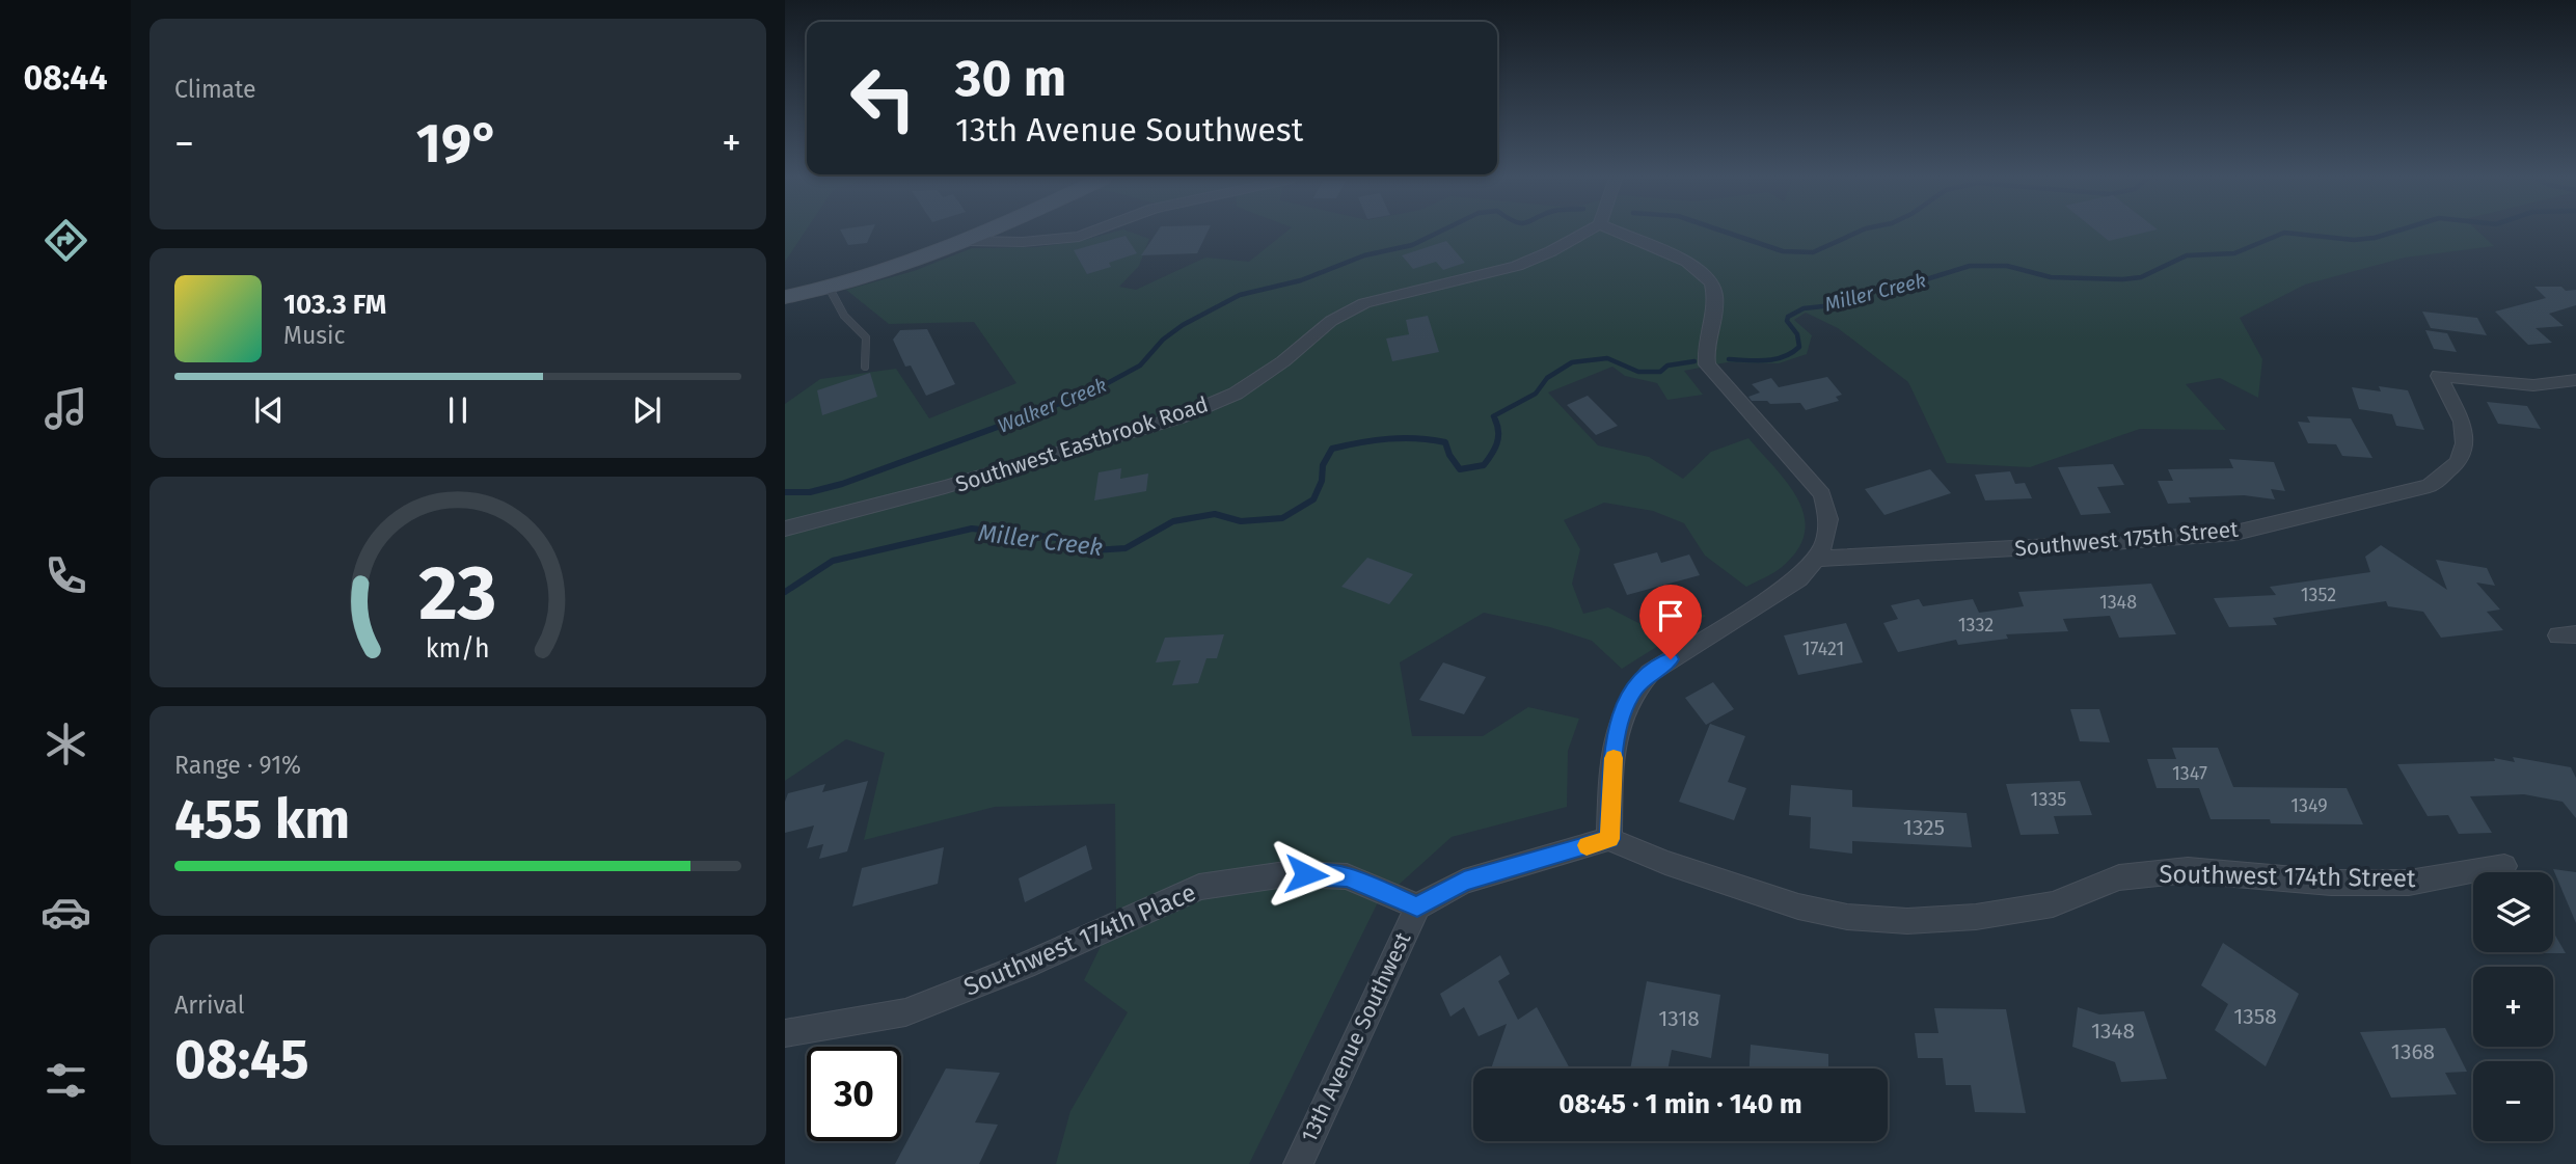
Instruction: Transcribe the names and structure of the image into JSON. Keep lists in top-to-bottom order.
{
  "streets": {
    "street": [
      "Southwest Eastbrook Road",
      "Southwest 175th Street",
      "Southwest 174th Street",
      "Southwest 174th Place",
      "13th Avenue Southwest"
    ]
  },
  "crossings": [
    ["Southwest 174th Street", "13th Avenue Southwest"],
    ["Southwest 174th Place", "13th Avenue Southwest"]
  ],
  "water": ["Miller Creek", "Walker Creek"],
  "house_numbers": [
    "1352",
    "1348",
    "1332",
    "17421",
    "1347",
    "1335",
    "1349",
    "1325",
    "1358",
    "1318",
    "1348",
    "1368"
  ],
  "page": {
    "tabs": "08:44",
    "tile": [
      "Climate",
      ["Range · 91%", "455 km"],
      ["Arrival", "08:45"]
    ],
    "turn": ["30 m", "13th Avenue Southwest"],
    "heat": ["−", "19°", "+"],
    "song": ["103.3 FM", "Music"],
    "map_buttons": ["+", "−"],
    "limit": "30",
    "trip": "08:45 · 1 min · 140 m",
    "gauge": ["23", "km/h"]
  }
}
